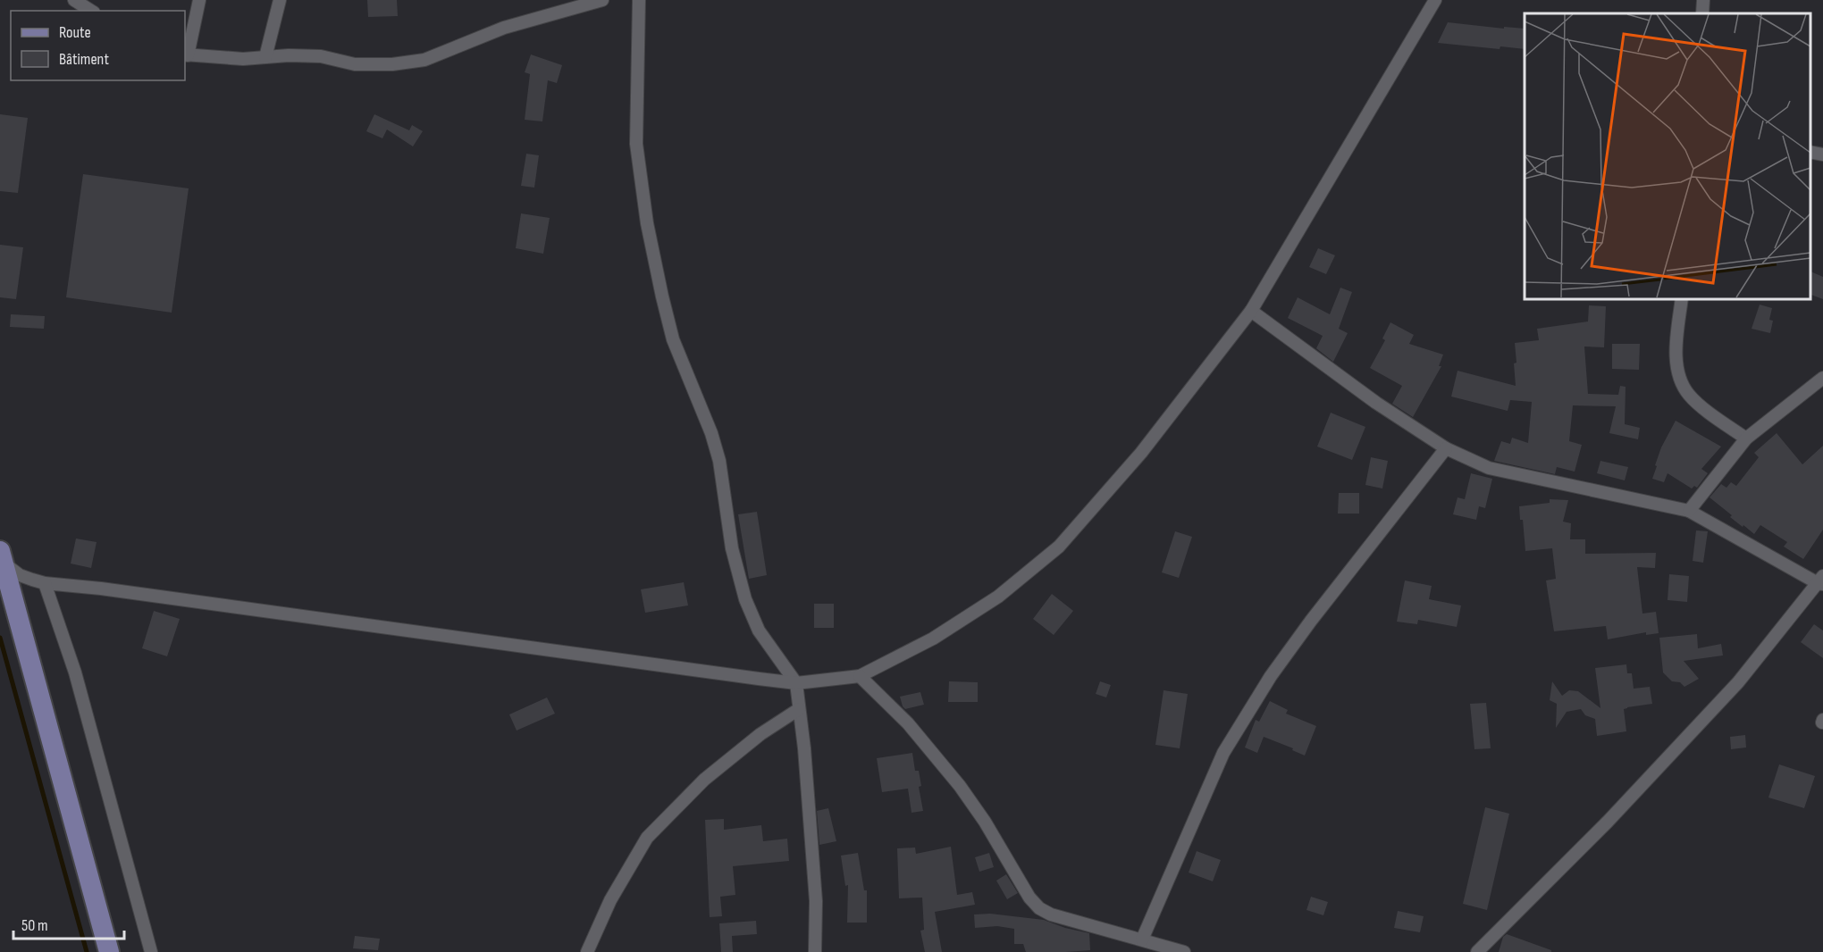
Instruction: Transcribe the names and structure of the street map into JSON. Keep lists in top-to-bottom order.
{
  "legend": ["Route", "Bâtiment"],
  "scale_bar": "50 m"
}
